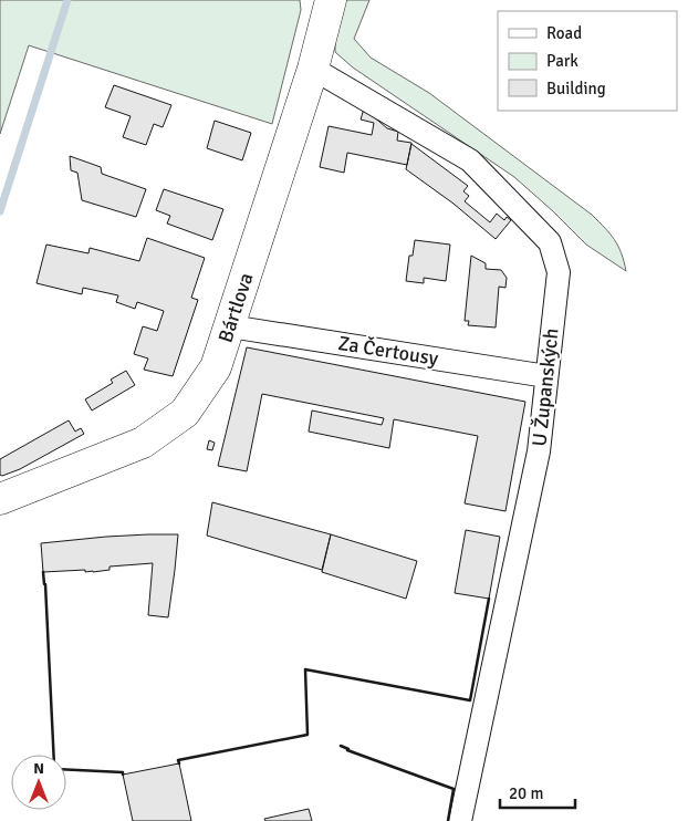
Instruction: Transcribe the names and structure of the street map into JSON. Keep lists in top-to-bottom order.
{
  "streets": {
    "street": ["Bártlova", "Za Čertousy", "U Županských"]
  },
  "crossings": [
    ["Bártlova", "Za Čertousy"],
    ["Bártlova", "U Županských"],
    ["Za Čertousy", "U Županských"]
  ],
  "legend": ["Road", "Park", "Building"],
  "scale_bar": "20 m",
  "north": "top"
}
